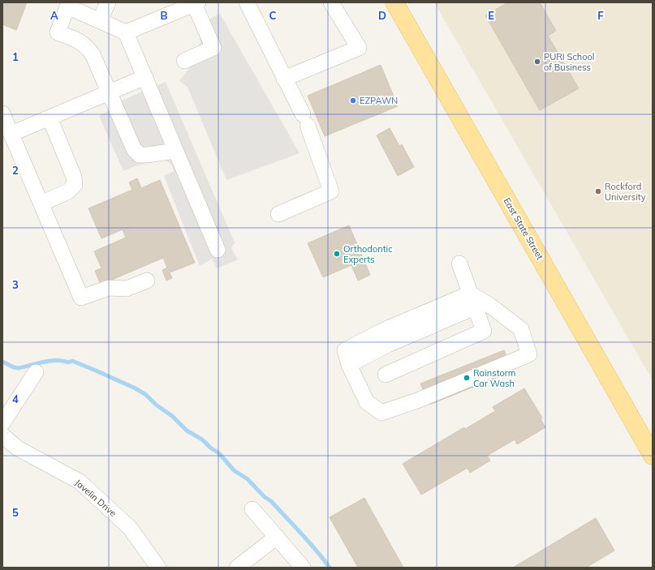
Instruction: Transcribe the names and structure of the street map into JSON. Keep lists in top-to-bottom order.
{
  "streets": {
    "main road": ["East State Street"],
    "street": ["Javelin Drive"]
  },
  "places": [
    "PURI School of Business",
    "EZPAWN",
    "Rockford University",
    "Orthodontic Experts",
    "Rainstorm Car Wash"
  ],
  "grid": {
    "columns": [
      "A",
      "B",
      "C",
      "D",
      "E",
      "F"
    ],
    "rows": [
      "1",
      "2",
      "3",
      "4",
      "5"
    ]
  }
}
